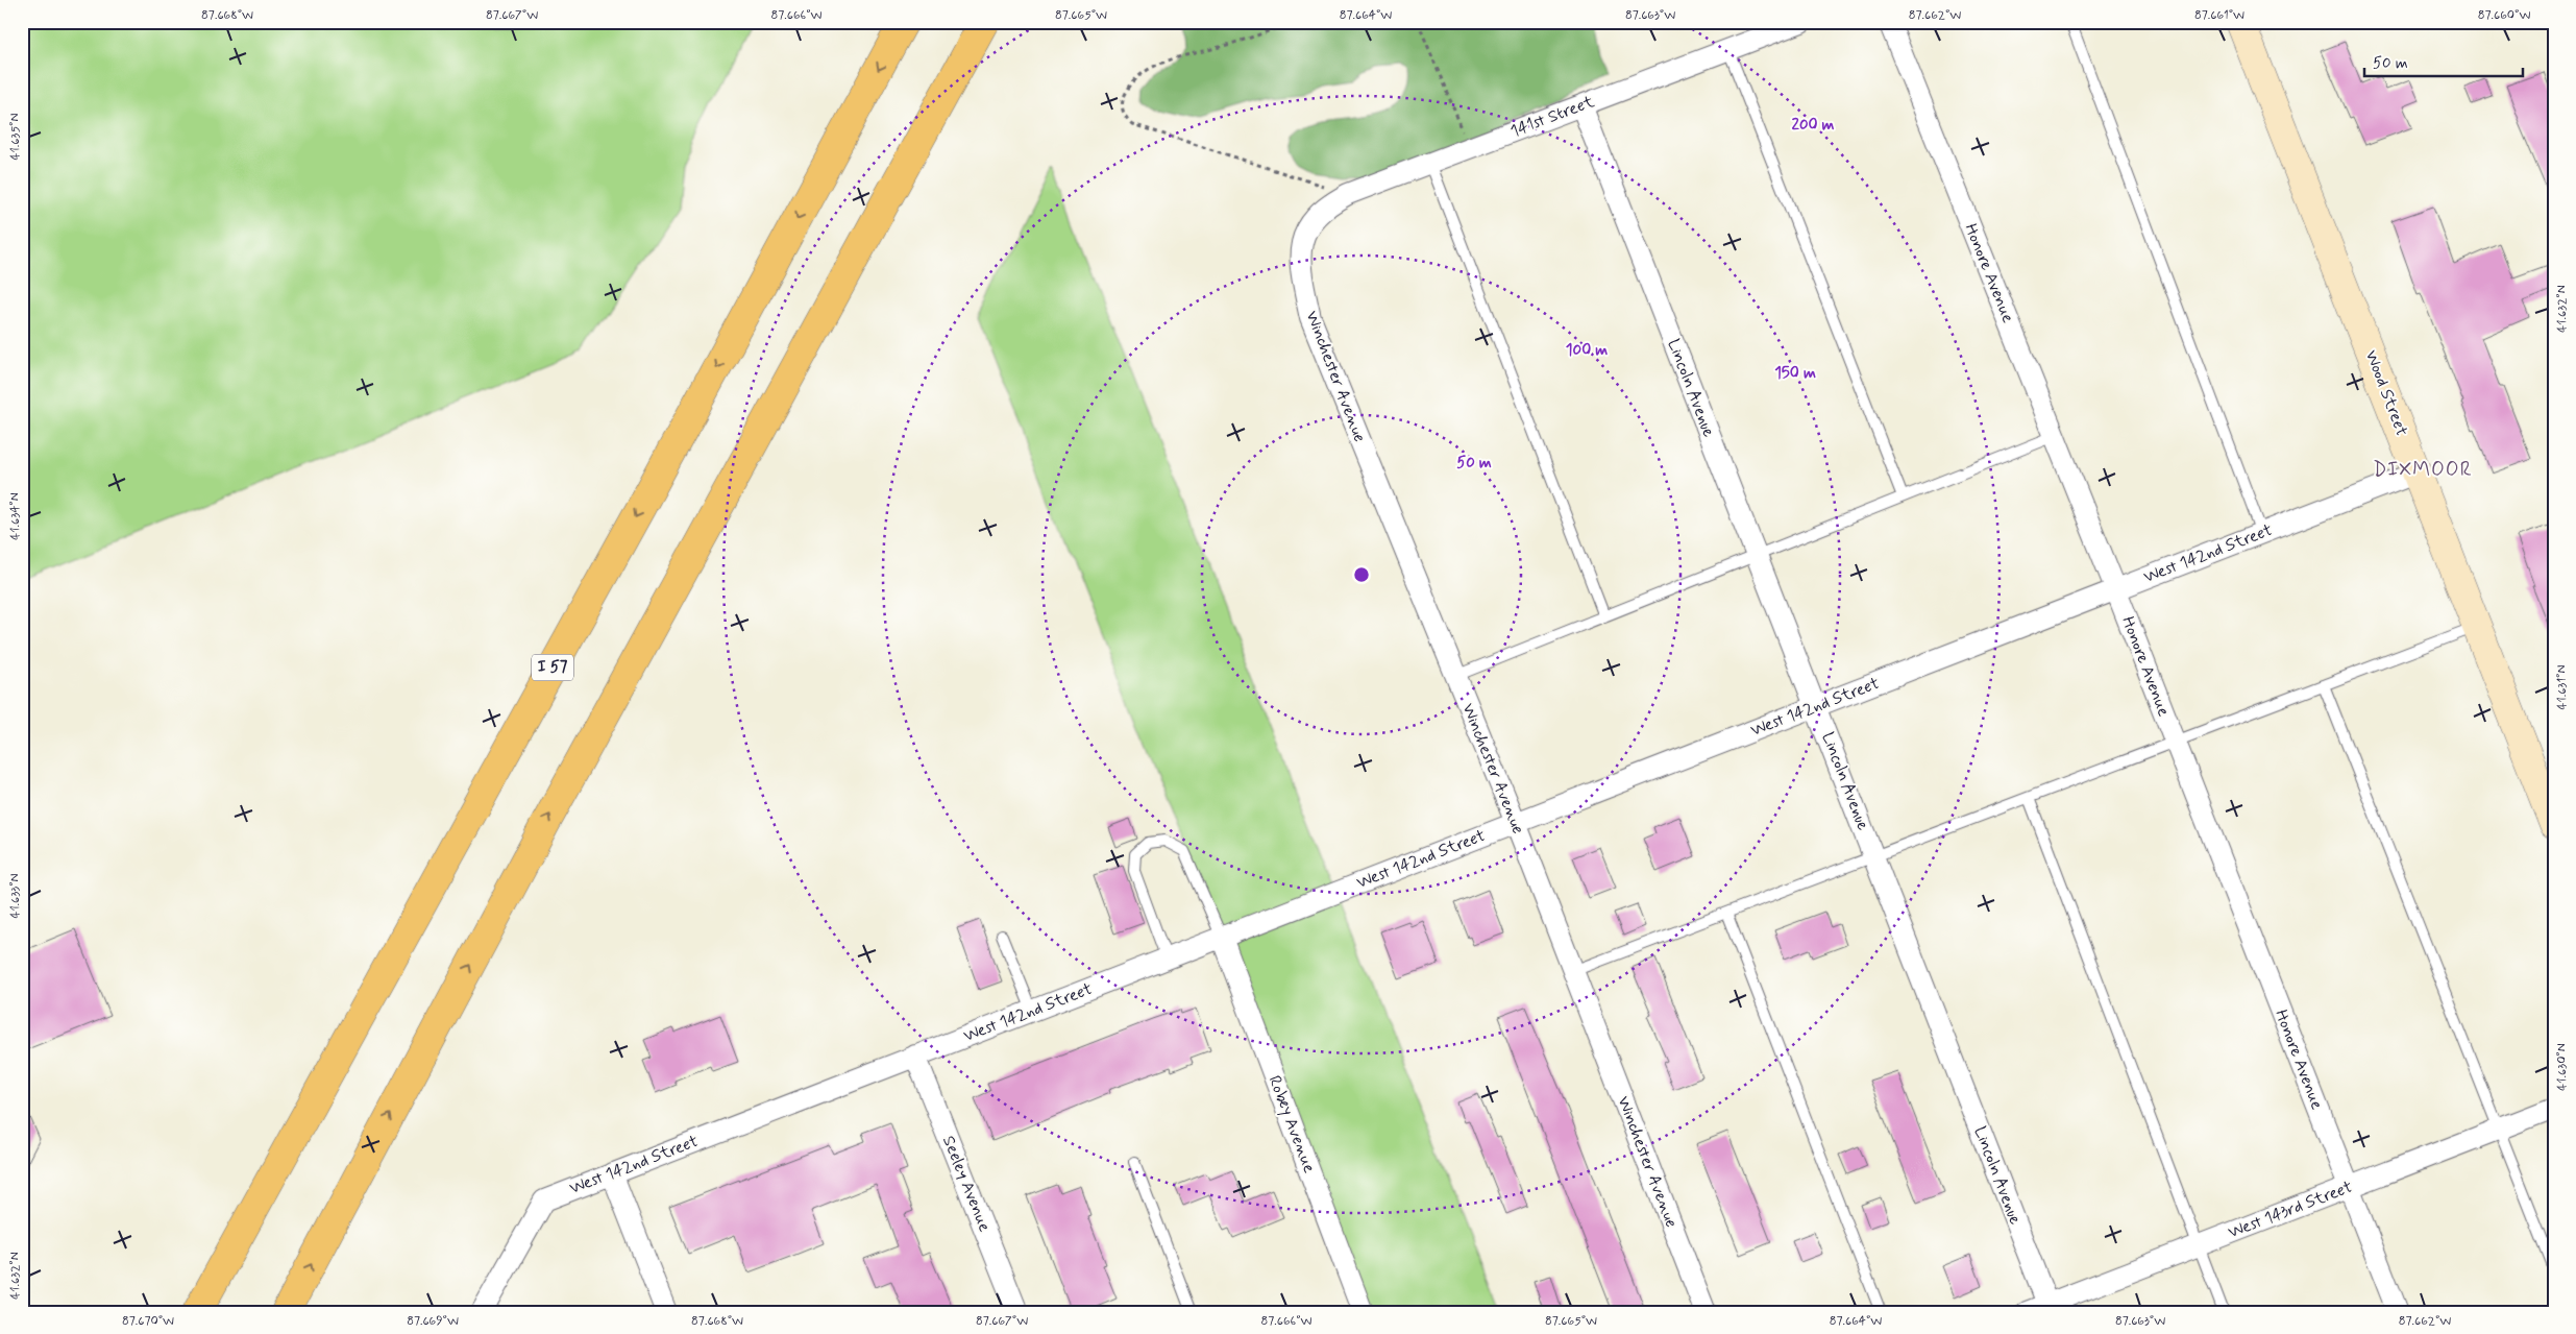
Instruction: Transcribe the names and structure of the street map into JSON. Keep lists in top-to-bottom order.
{
  "streets": {
    "highway": ["I 57"],
    "main road": ["Wood Street"],
    "street": [
      "141st Street",
      "Honore Avenue",
      "Winchester Avenue",
      "Lincoln Avenue",
      "West 142nd Street",
      "Robey Avenue",
      "Seeley Avenue",
      "West 143rd Street"
    ]
  },
  "crossings": [
    ["141st Street", "Winchester Avenue"],
    ["141st Street", "Lincoln Avenue"],
    ["Honore Avenue", "West 142nd Street"],
    ["Honore Avenue", "West 143rd Street"],
    ["Winchester Avenue", "West 142nd Street"],
    ["Lincoln Avenue", "West 142nd Street"],
    ["Lincoln Avenue", "West 143rd Street"],
    ["Wood Street", "West 142nd Street"],
    ["West 142nd Street", "Robey Avenue"],
    ["West 142nd Street", "Seeley Avenue"]
  ],
  "districts": ["DIXMOOR"],
  "scale_bar": "50 m",
  "coordinates": [
    "87.668°W",
    "87.667°W",
    "87.666°W",
    "87.665°W",
    "87.664°W",
    "87.663°W",
    "87.662°W",
    "87.661°W",
    "87.660°W",
    "41.635°N",
    "41.632°N",
    "41.634°N",
    "41.631°N",
    "41.633°N",
    "41.630°N",
    "87.670°W",
    "87.669°W"
  ],
  "rings": [
    "200 m",
    "100 m",
    "150 m",
    "50 m"
  ]
}
